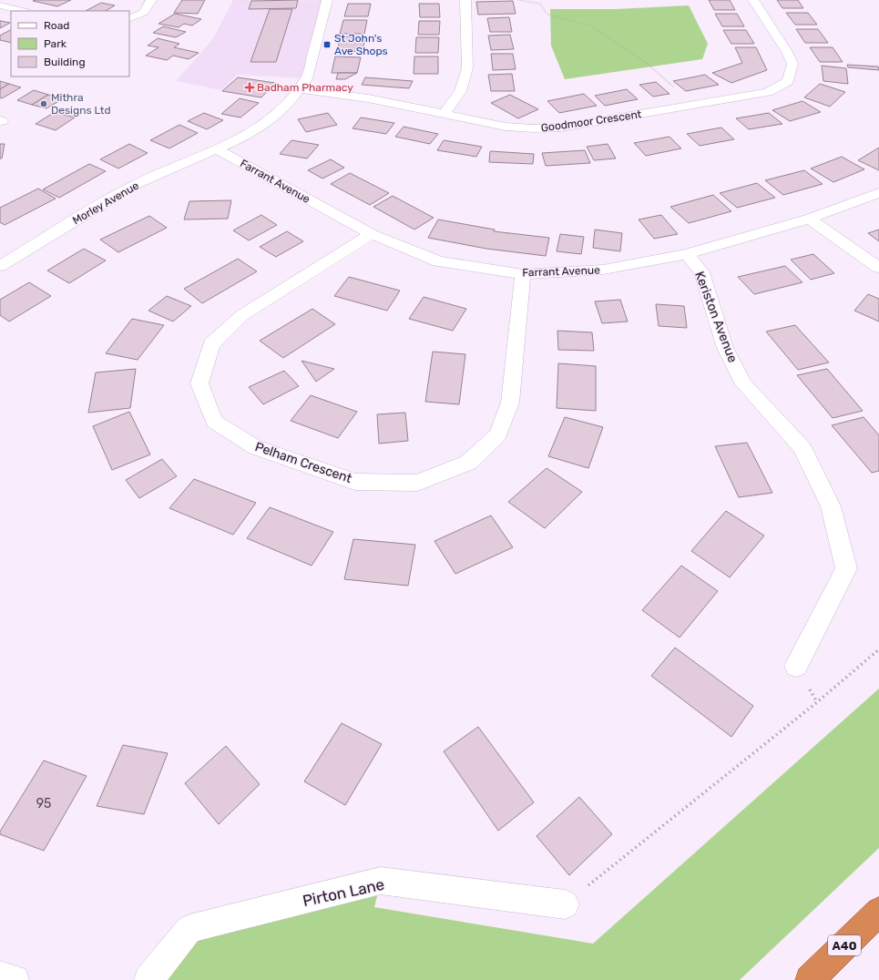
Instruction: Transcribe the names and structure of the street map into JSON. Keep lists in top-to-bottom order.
{
  "streets": {
    "highway": ["A40"],
    "street": [
      "Goodmoor Crescent",
      "Farrant Avenue",
      "Morley Avenue",
      "Keriston Avenue",
      "Pelham Crescent",
      "Pirton Lane"
    ]
  },
  "crossings": [
    ["Goodmoor Crescent", "Morley Avenue"],
    ["Farrant Avenue", "Morley Avenue"],
    ["Farrant Avenue", "Keriston Avenue"],
    ["Farrant Avenue", "Pelham Crescent"]
  ],
  "places": {
    "transit": ["St John's Ave Shops"],
    "health": ["Badham Pharmacy"],
    "other": ["Mithra Designs Ltd"]
  },
  "house_numbers": ["95"],
  "legend": ["Road", "Park", "Building"]
}
